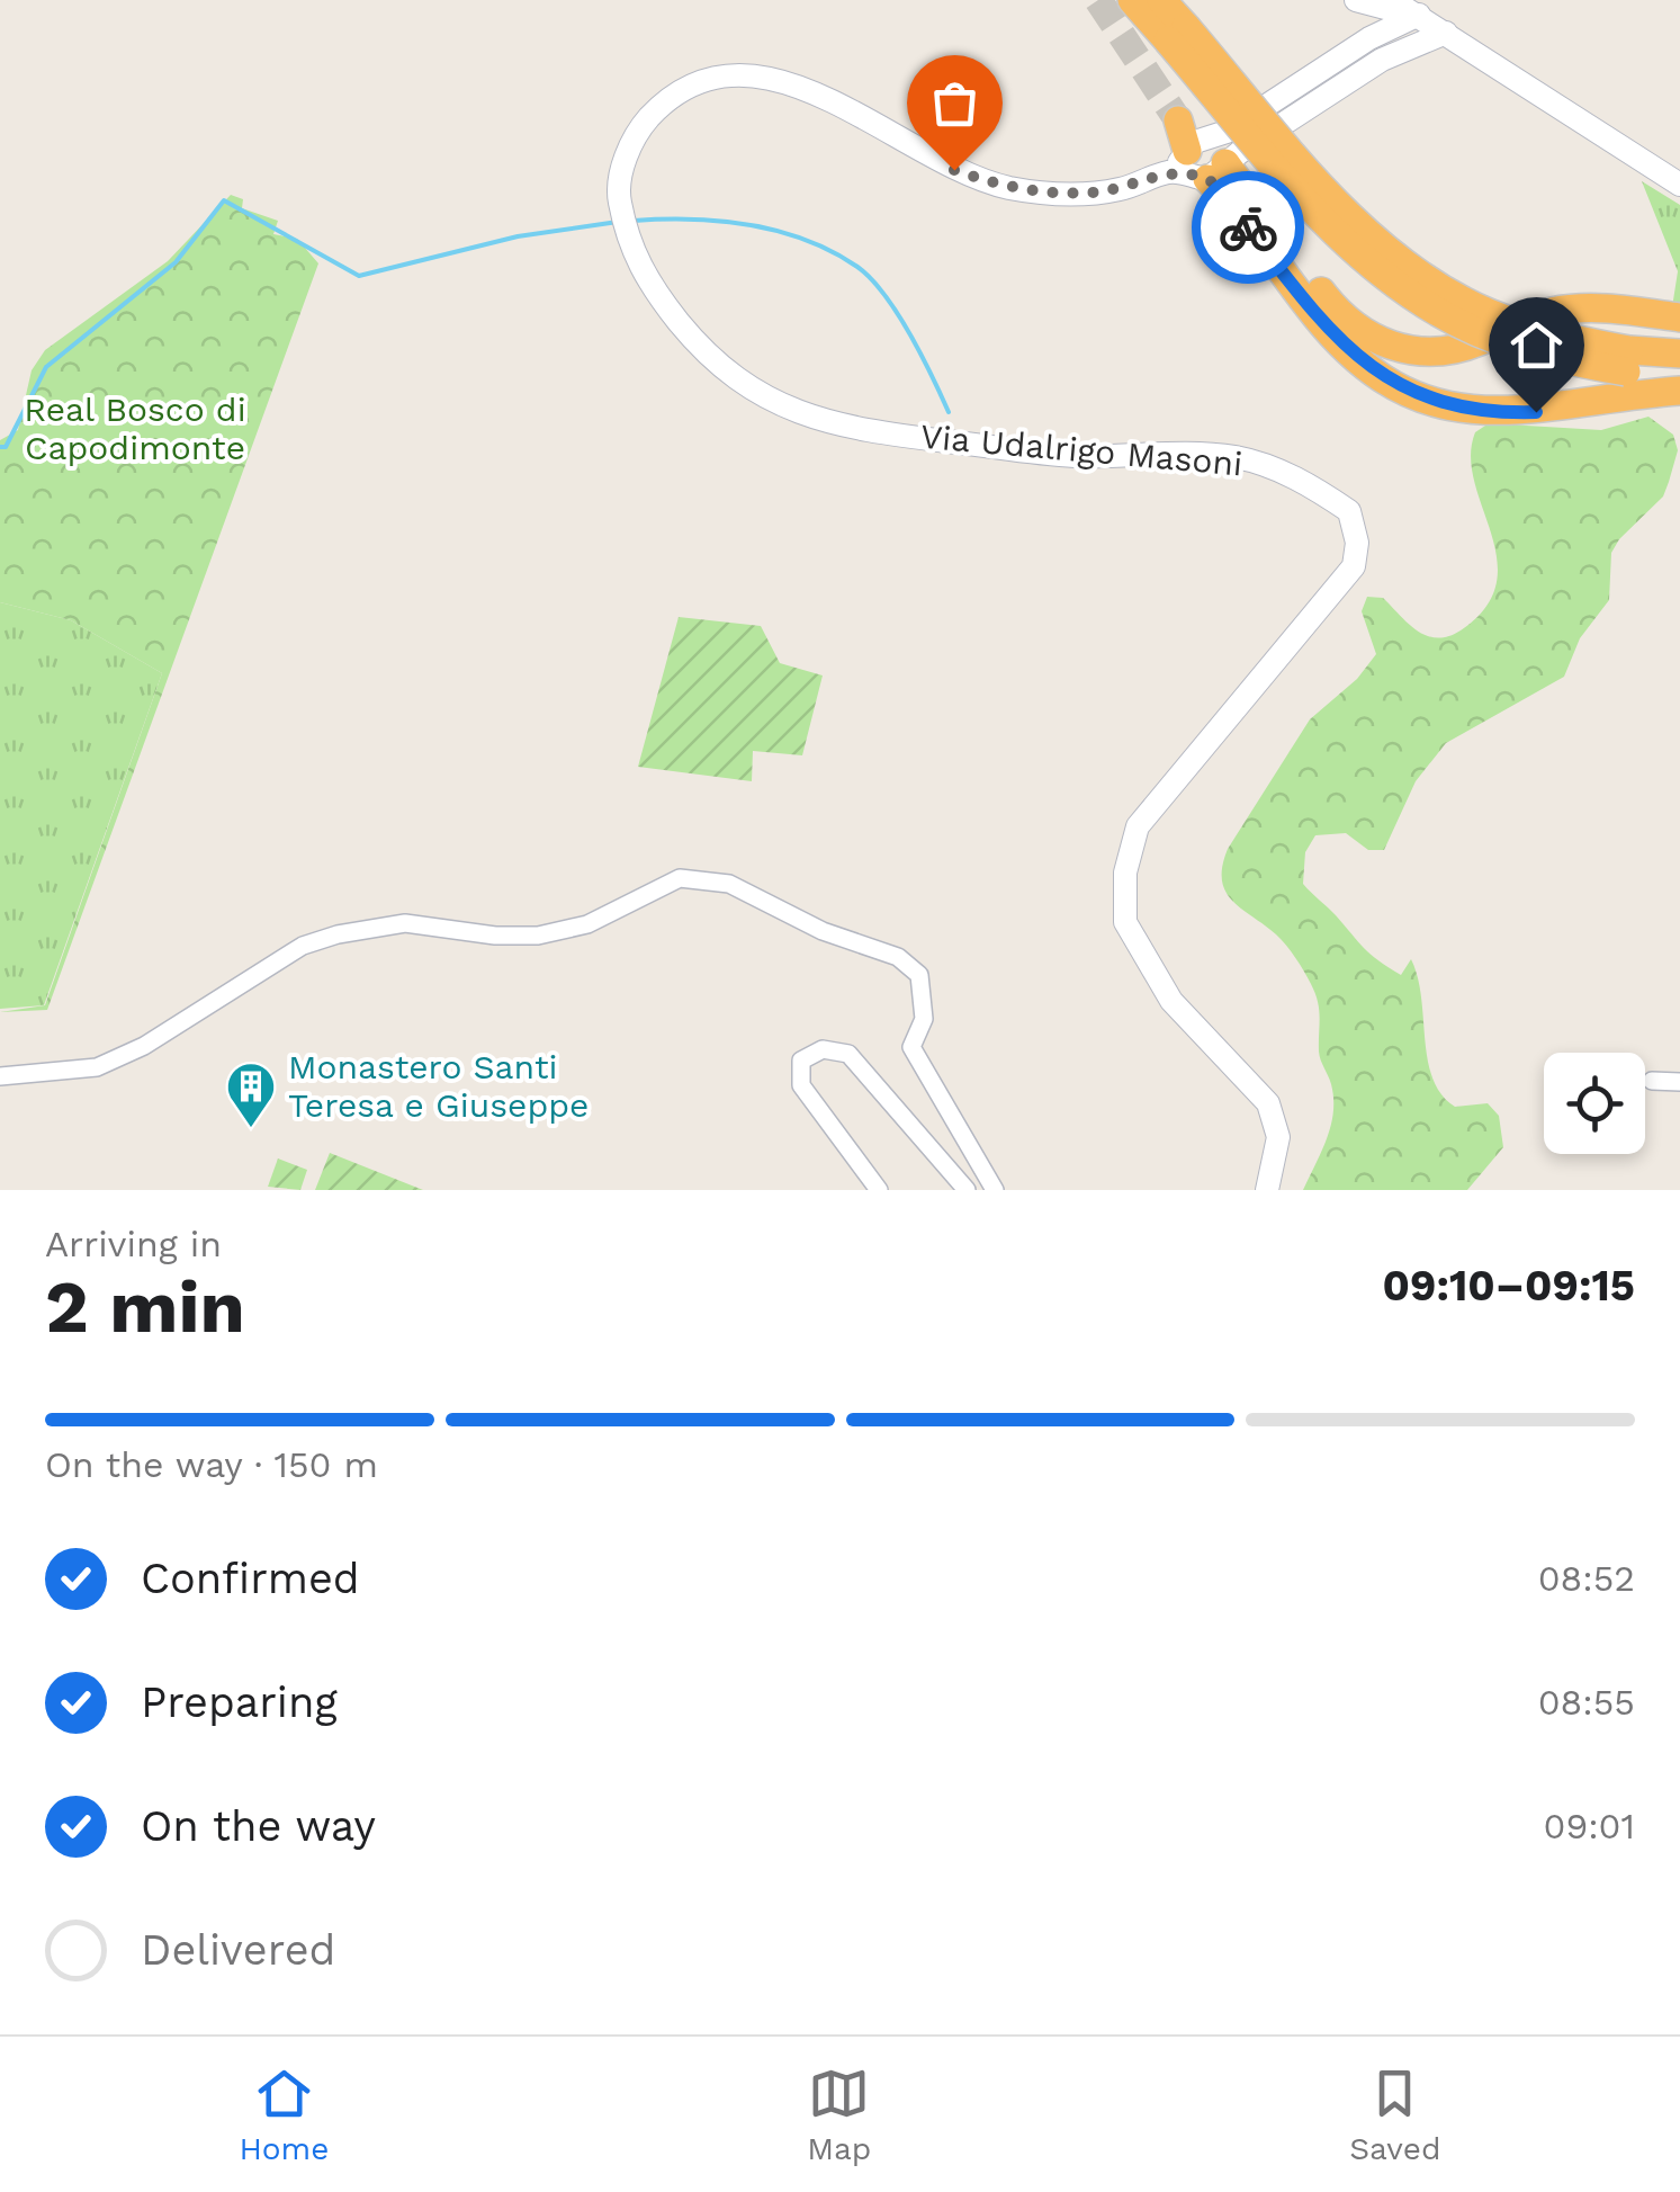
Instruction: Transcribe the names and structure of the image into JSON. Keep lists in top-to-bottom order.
{
  "streets": {
    "street": ["Via Udalrigo Masoni"]
  },
  "parks": ["Real Bosco di Capodimonte"],
  "places": {
    "building": ["Monastero Santi Teresa e Giuseppe"]
  },
  "page": {
    "heading": ["2 min", "Arriving in", "09:10–09:15"],
    "bar": "On the way · 150 m",
    "list": [
      ["Confirmed", "08:52"],
      ["Preparing", "08:55"],
      ["On the way", "09:01"],
      "Delivered"
    ],
    "tabs": ["Home", "Map", "Saved"]
  }
}
